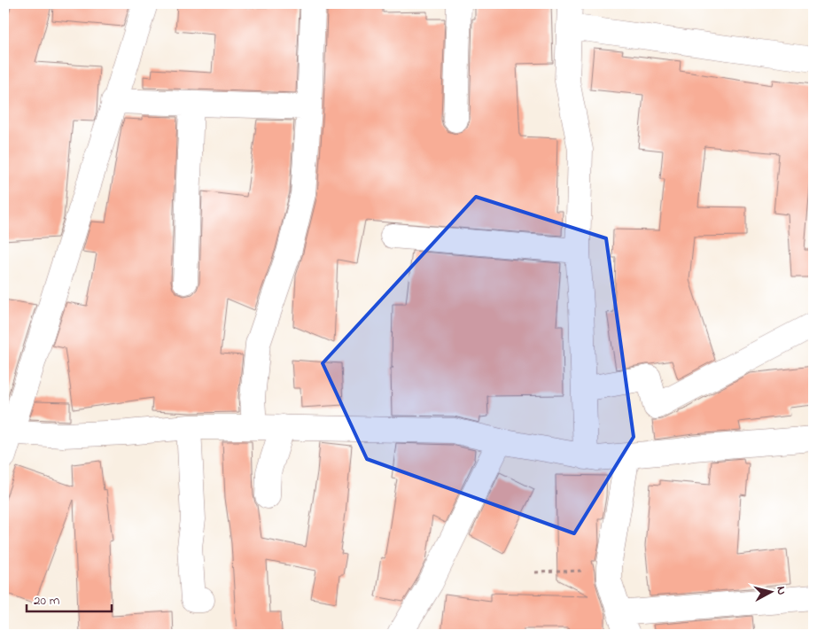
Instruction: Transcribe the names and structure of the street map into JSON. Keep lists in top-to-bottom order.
{
  "scale_bar": "20 m",
  "north": "right"
}
